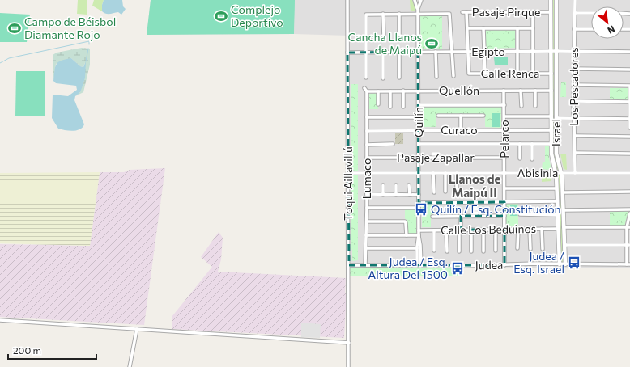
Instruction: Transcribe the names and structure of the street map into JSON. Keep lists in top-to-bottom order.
{
  "streets": {
    "street": [
      "Pasaje Pirque",
      "Egipto",
      "Calle Renca",
      "Los Pescadores",
      "Quellón",
      "Quilín",
      "Curaco",
      "Israel",
      "Pelarco",
      "Pasaje Zapallar",
      "Abisinia",
      "Lumaco",
      "Toqui Aillavillú",
      "Calle Los Beduinos",
      "Judea"
    ]
  },
  "crossings": [
    ["Pasaje Pirque", "Israel"],
    ["Egipto", "Calle Renca"],
    ["Egipto", "Los Pescadores"],
    ["Egipto", "Quilín"],
    ["Egipto", "Israel"],
    ["Egipto", "Toqui Aillavillú"],
    ["Calle Renca", "Israel"],
    ["Los Pescadores", "Abisinia"],
    ["Quellón", "Quilín"],
    ["Quellón", "Israel"],
    ["Quellón", "Pelarco"],
    ["Quellón", "Lumaco"],
    ["Quilín", "Curaco"],
    ["Quilín", "Pasaje Zapallar"],
    ["Quilín", "Abisinia"],
    ["Quilín", "Calle Los Beduinos"],
    ["Quilín", "Judea"],
    ["Curaco", "Israel"],
    ["Curaco", "Pelarco"],
    ["Curaco", "Lumaco"],
    ["Israel", "Abisinia"],
    ["Israel", "Calle Los Beduinos"],
    ["Israel", "Judea"],
    ["Pelarco", "Pasaje Zapallar"],
    ["Pelarco", "Abisinia"],
    ["Pelarco", "Calle Los Beduinos"],
    ["Pelarco", "Judea"],
    ["Pasaje Zapallar", "Lumaco"],
    ["Abisinia", "Lumaco"],
    ["Abisinia", "Toqui Aillavillú"],
    ["Lumaco", "Judea"],
    ["Toqui Aillavillú", "Judea"]
  ],
  "districts": ["Llanos de Maipú II"],
  "places": {
    "sports": ["Complejo Deportivo", "Campo de Béisbol Diamante Rojo", "Cancha Llanos de Maipú"],
    "bus stop": ["Quilín / Esq. Constitución", "Judea / Esq. Israel", "Judea / Esq. Altura Del 1500"]
  },
  "scale_bar": "200 m",
  "north": "bottom right"
}
